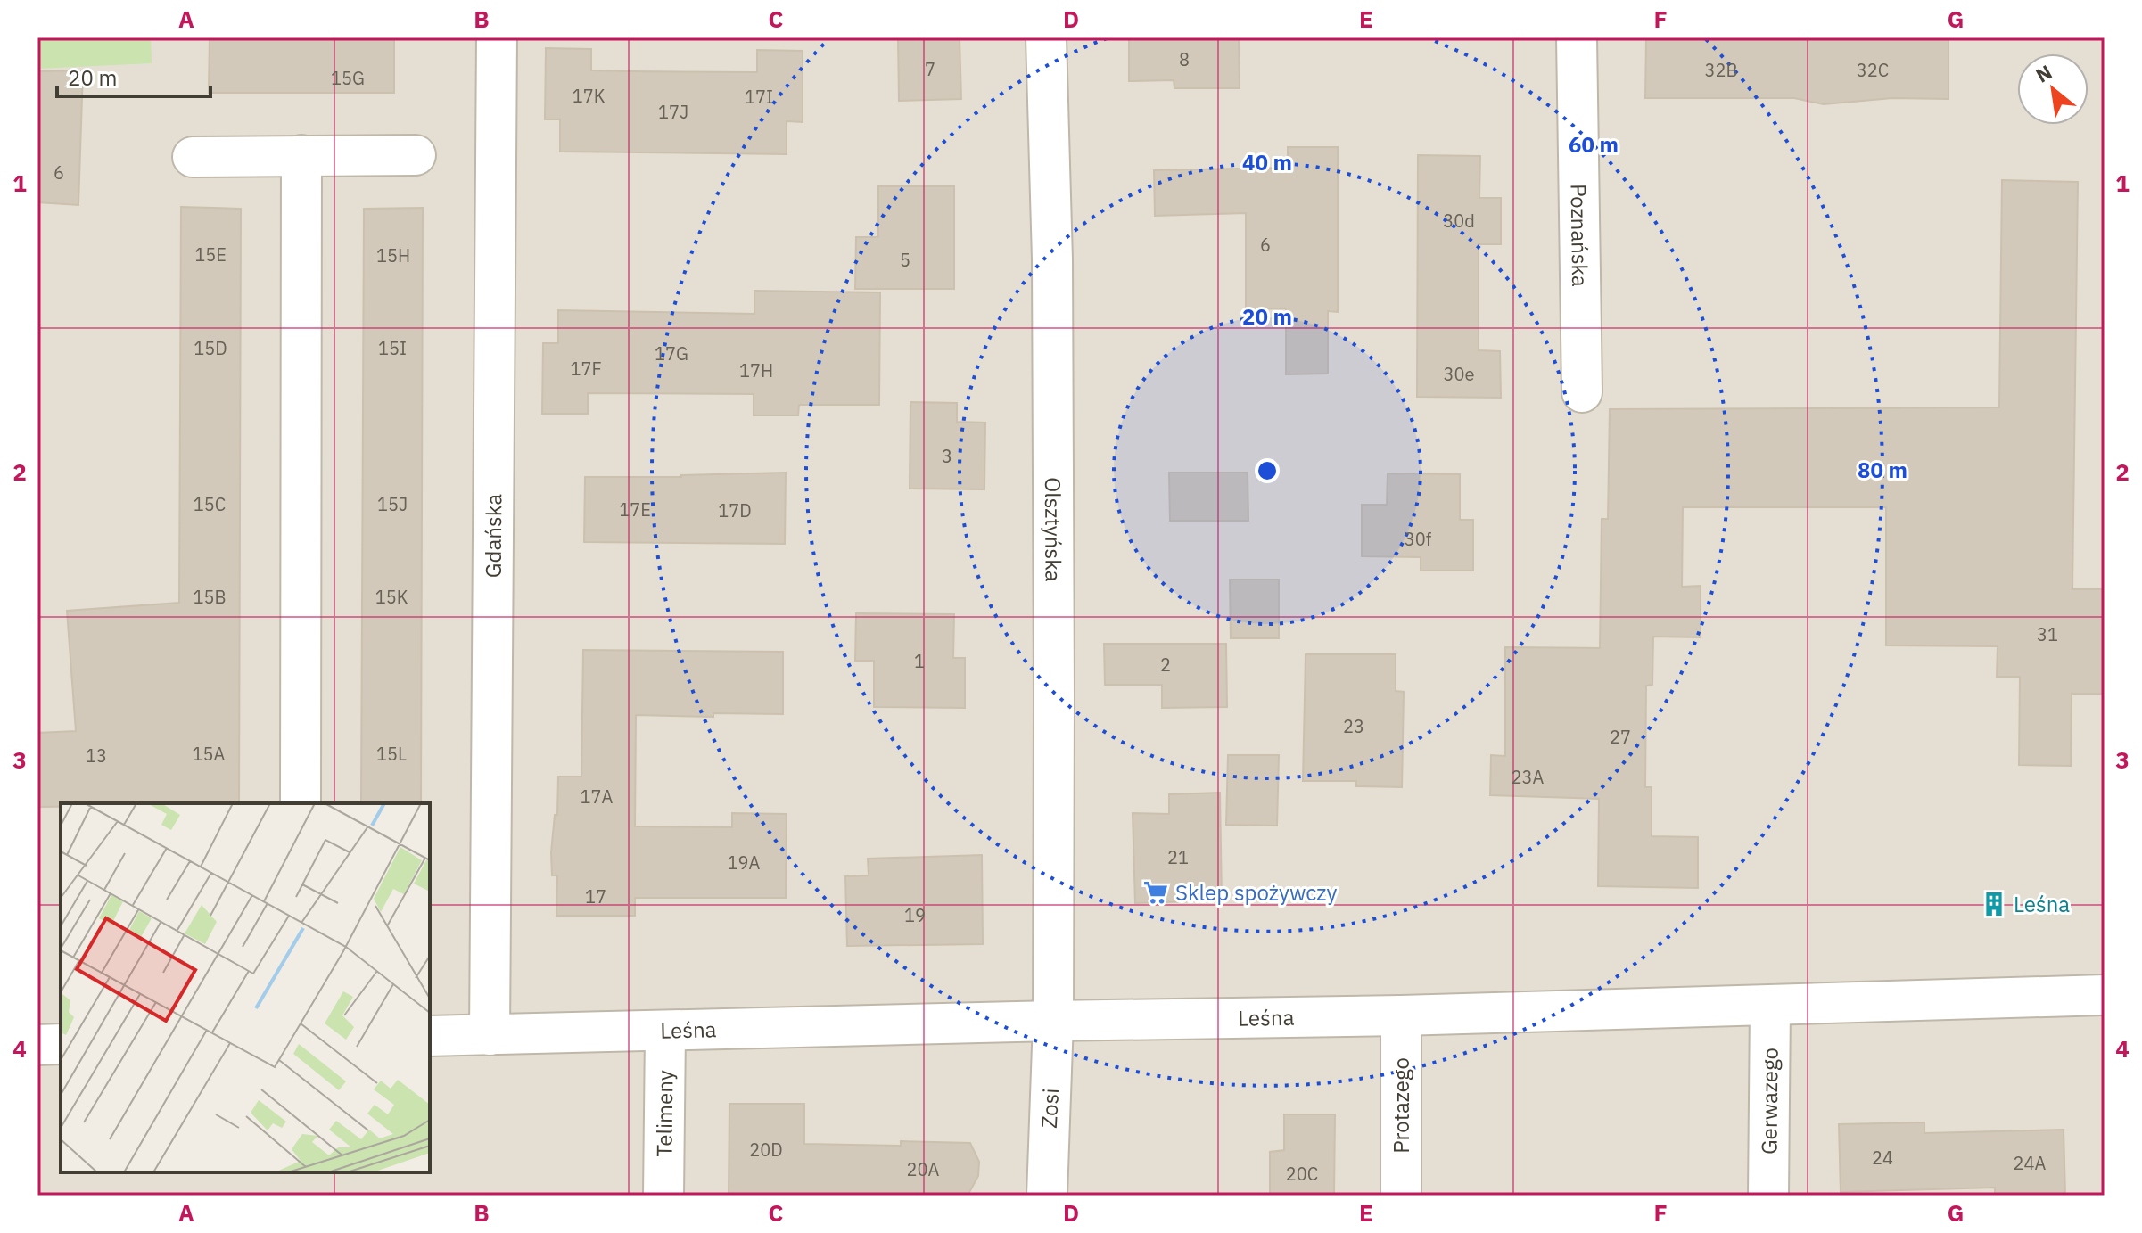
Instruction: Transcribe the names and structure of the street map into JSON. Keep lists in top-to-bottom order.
{
  "streets": {
    "street": [
      "Poznańska",
      "Olsztyńska",
      "Gdańska",
      "Leśna",
      "Gerwazego",
      "Protazego",
      "Zosi",
      "Telimeny"
    ]
  },
  "crossings": [
    ["Olsztyńska", "Leśna"],
    ["Olsztyńska", "Zosi"],
    ["Gdańska", "Leśna"],
    ["Leśna", "Gerwazego"],
    ["Leśna", "Protazego"],
    ["Leśna", "Zosi"],
    ["Leśna", "Telimeny"]
  ],
  "places": {
    "supermarket": ["Sklep spożywczy"],
    "building": ["Leśna"]
  },
  "house_numbers": [
    "8",
    "7",
    "32B",
    "32C",
    "15G",
    "17K",
    "17I",
    "17J",
    "6",
    "30d",
    "6",
    "15E",
    "15H",
    "5",
    "15D",
    "15I",
    "17G",
    "17F",
    "17H",
    "30e",
    "3",
    "15C",
    "15J",
    "17E",
    "17D",
    "30f",
    "15B",
    "15K",
    "31",
    "1",
    "2",
    "23",
    "27",
    "15A",
    "15L",
    "13",
    "23A",
    "17A",
    "21",
    "19A",
    "17",
    "19",
    "20D",
    "24",
    "24A",
    "20A",
    "20C"
  ],
  "scale_bar": "20 m",
  "north": "top left",
  "grid": {
    "columns": [
      "A",
      "B",
      "C",
      "D",
      "E",
      "F",
      "G"
    ],
    "rows": [
      "1",
      "2",
      "3",
      "4"
    ]
  },
  "rings": [
    "60 m",
    "40 m",
    "20 m",
    "80 m"
  ]
}
